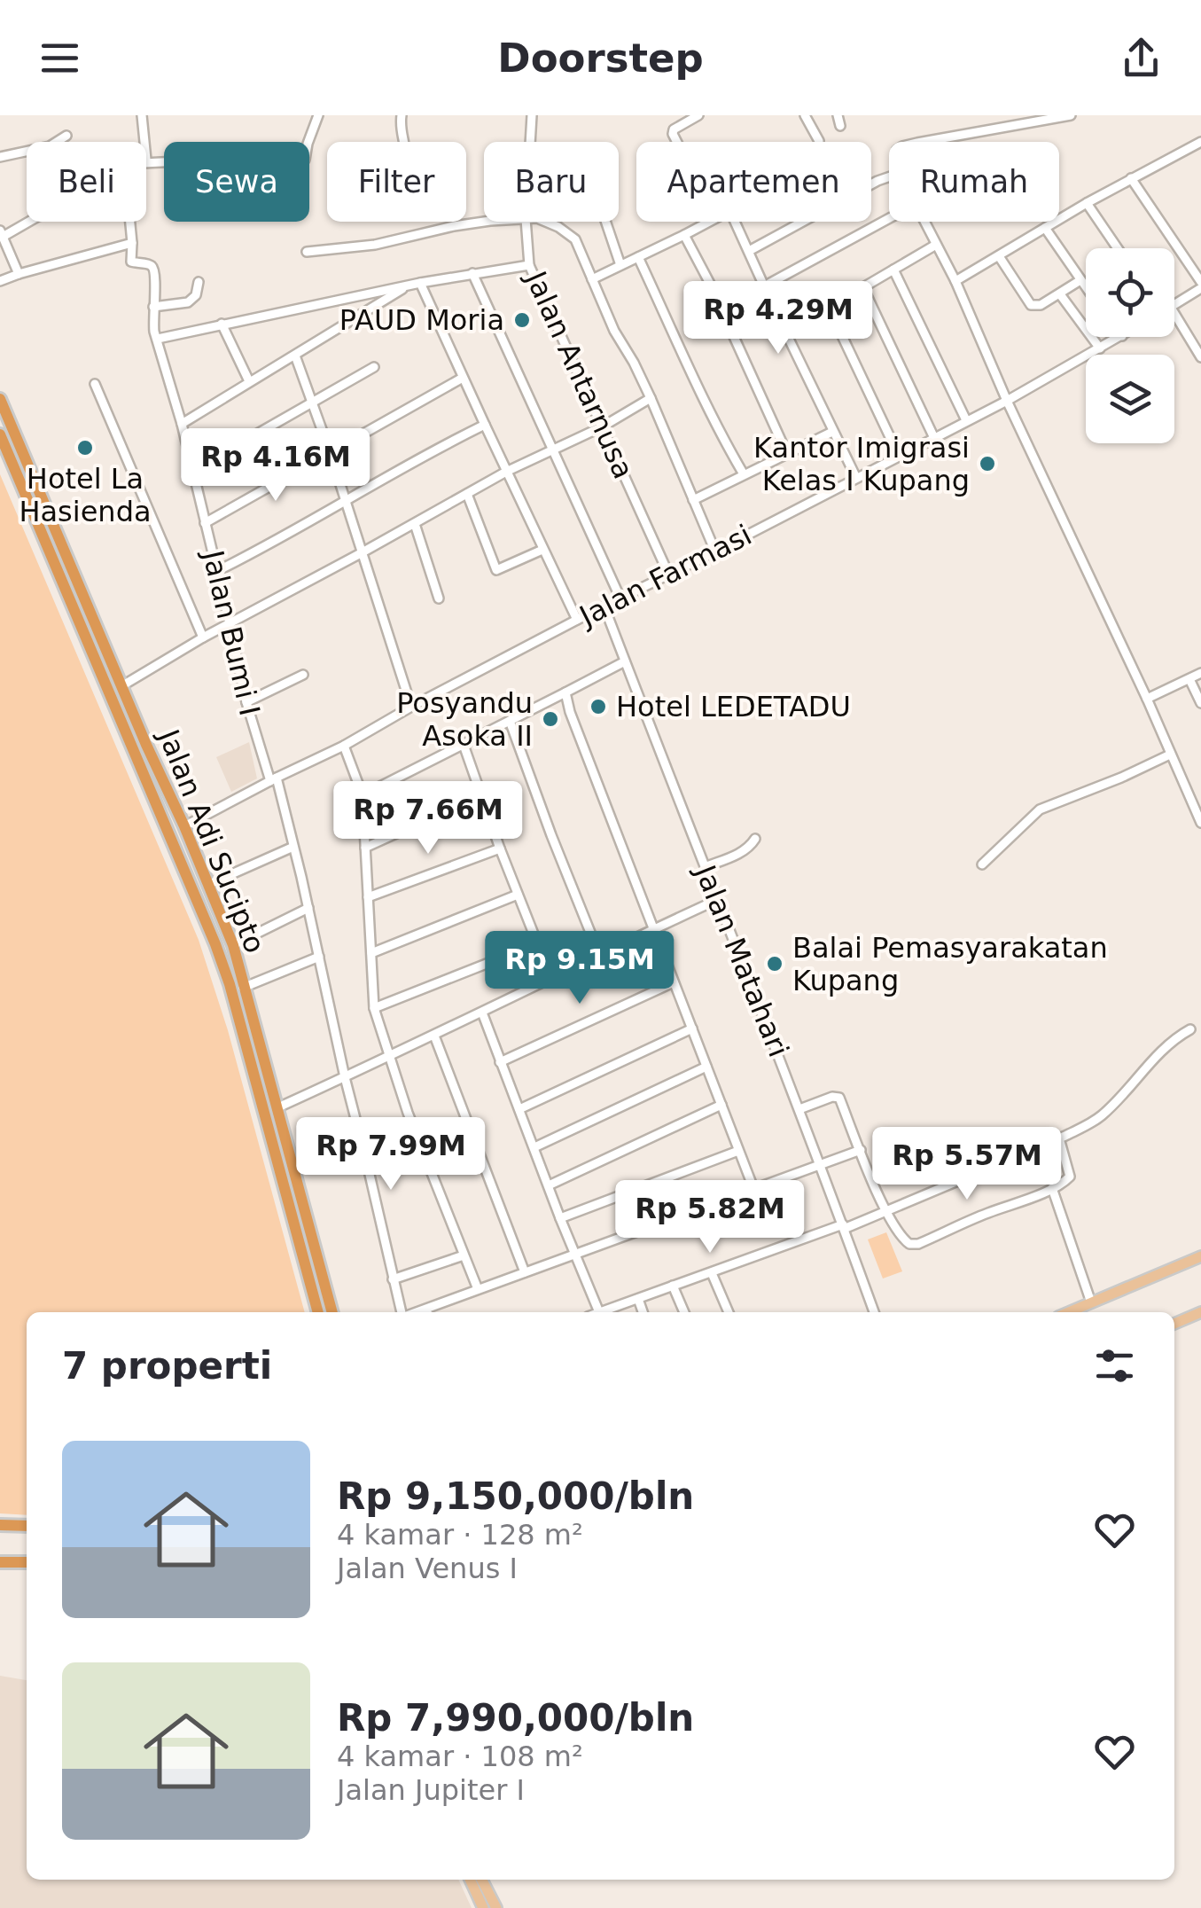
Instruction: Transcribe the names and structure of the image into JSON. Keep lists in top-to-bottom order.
{
  "streets": {
    "highway": ["Jalan Adi Sucipto"],
    "street": [
      "Jalan Antarnusa",
      "Jalan Farmasi",
      "Jalan Bumi I",
      "Jalan Matahari"
    ]
  },
  "crossings": [
    ["Jalan Antarnusa", "Jalan Farmasi"],
    ["Jalan Farmasi", "Jalan Bumi I"],
    ["Jalan Farmasi", "Jalan Adi Sucipto"],
    ["Jalan Farmasi", "Jalan Matahari"]
  ],
  "places": [
    "PAUD Moria",
    "Hotel La Hasienda",
    "Kantor Imigrasi Kelas I Kupang",
    "Hotel LEDETADU",
    "Posyandu Asoka II",
    "Balai Pemasyarakatan Kupang"
  ],
  "page": {
    "header": "Doorstep",
    "chip": [
      "Beli",
      "Sewa",
      "Filter",
      "Baru",
      "Apartemen",
      "Rumah"
    ],
    "price": [
      "Rp 4.29M",
      "Rp 4.16M",
      "Rp 7.66M",
      "Rp 9.15M",
      "Rp 7.99M",
      "Rp 5.57M",
      "Rp 5.82M"
    ],
    "heading": "7 properti",
    "list": [
      {
        "name": "Rp 9,150,000/bln",
        "note": "4 kamar · 128 m² · Jalan Venus I"
      },
      {
        "name": "Rp 7,990,000/bln",
        "note": "4 kamar · 108 m² · Jalan Jupiter I"
      }
    ]
  }
}
